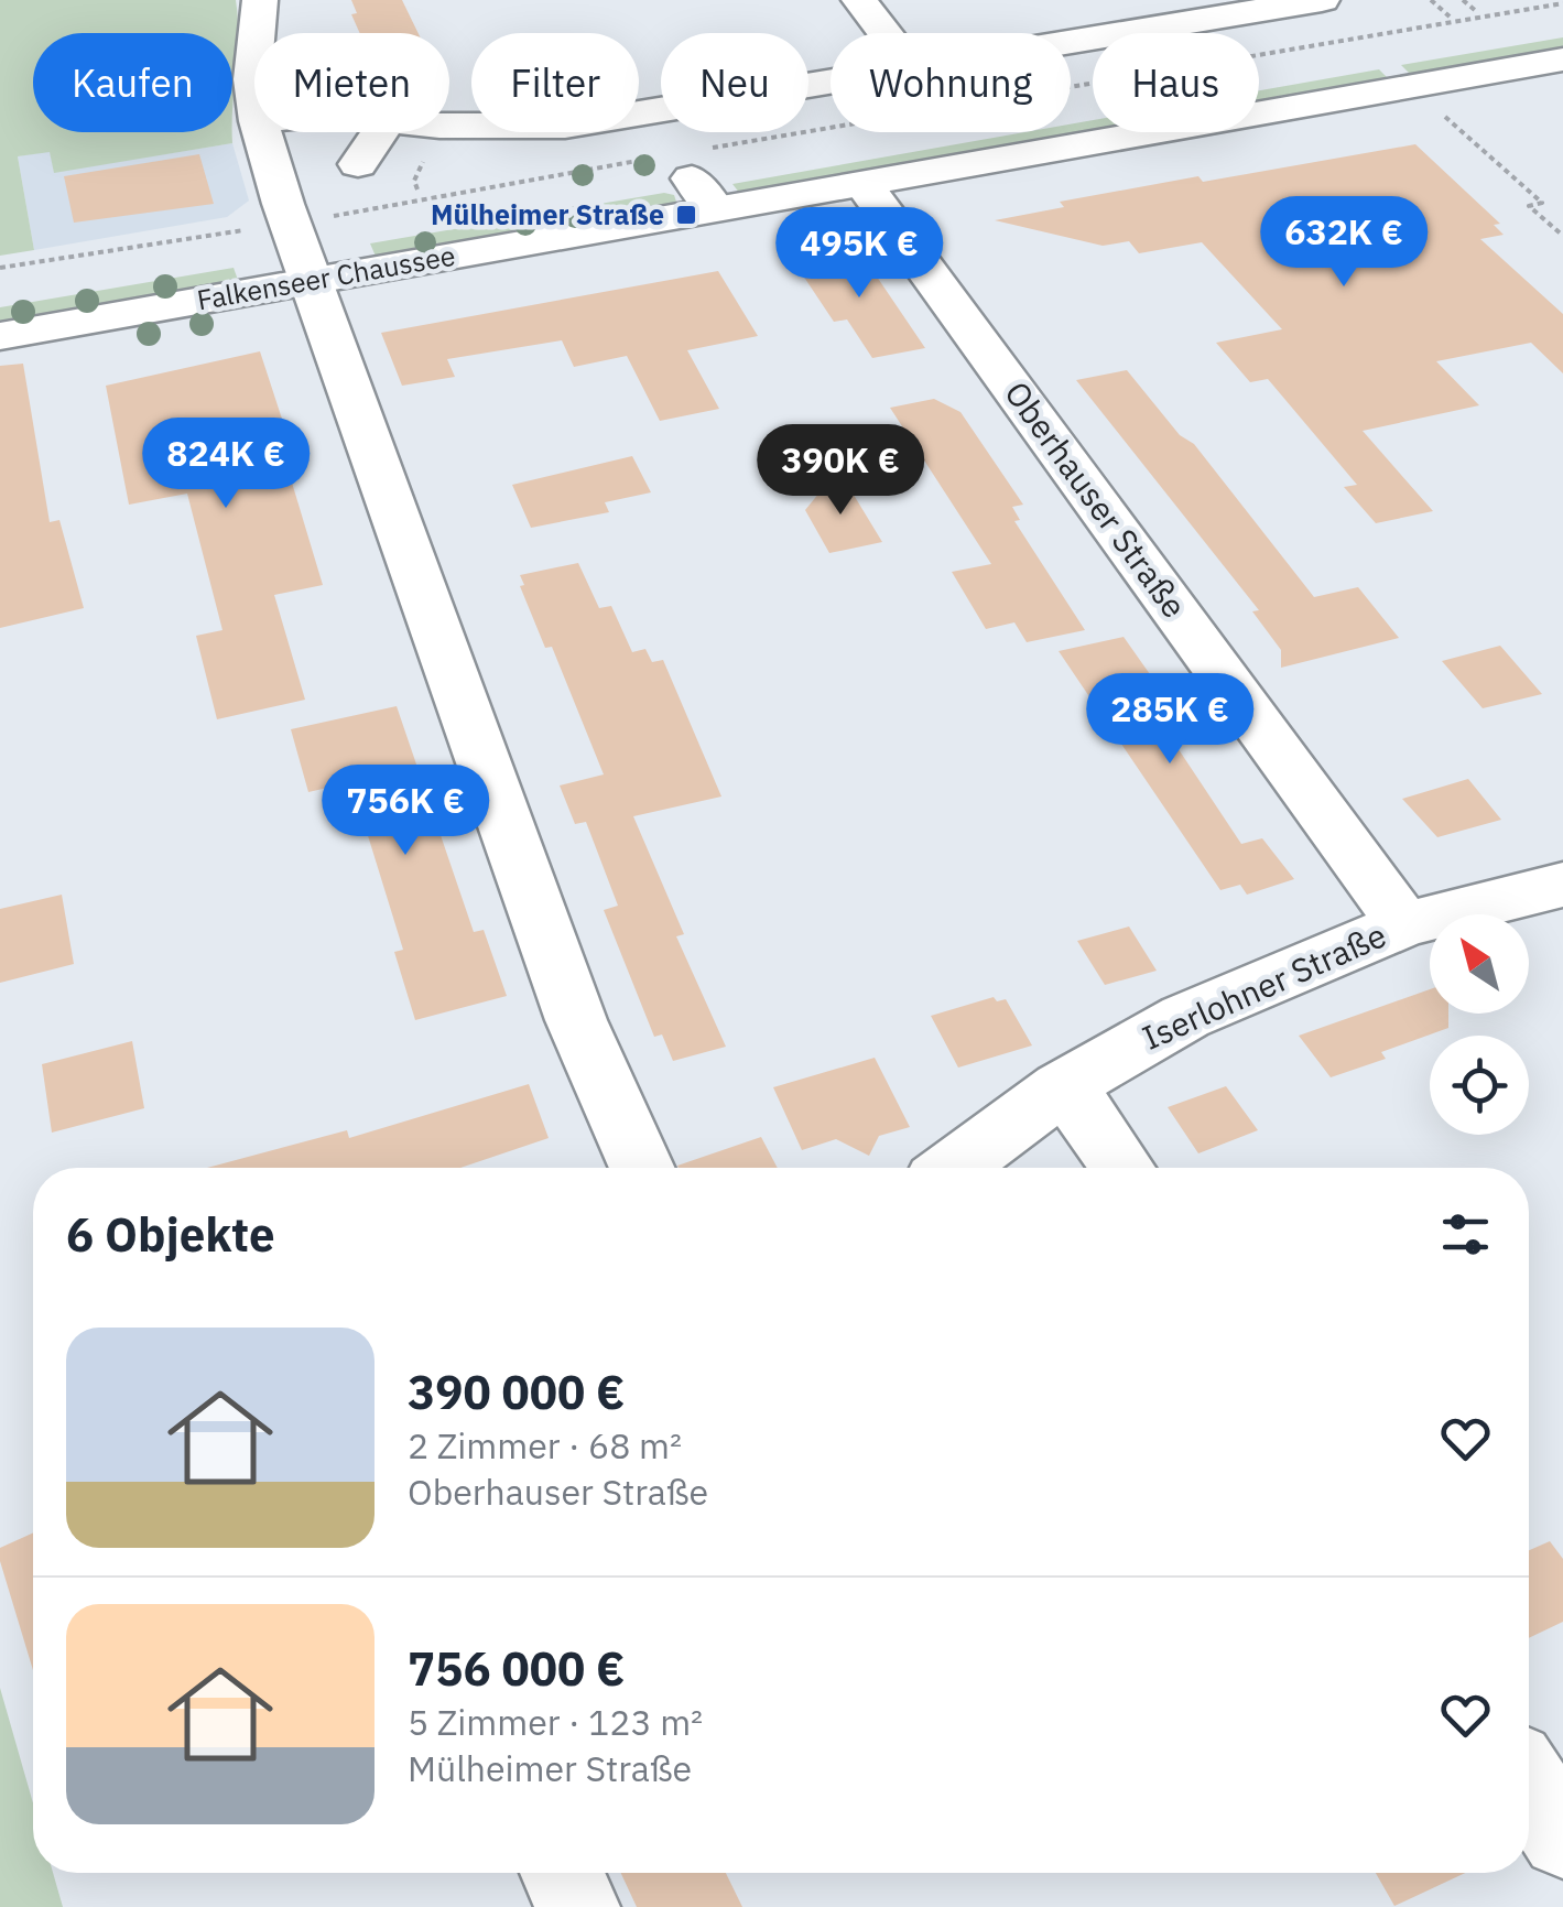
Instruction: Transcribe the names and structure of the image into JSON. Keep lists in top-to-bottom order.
{
  "streets": {
    "street": ["Falkenseer Chaussee", "Oberhauser Straße", "Iserlohner Straße"]
  },
  "crossings": [
    ["Falkenseer Chaussee", "Oberhauser Straße"],
    ["Oberhauser Straße", "Iserlohner Straße"]
  ],
  "places": {
    "transit": ["Mülheimer Straße"]
  },
  "north": "top left",
  "page": {
    "chip": [
      "Kaufen",
      "Mieten",
      "Filter",
      "Neu",
      "Wohnung",
      "Haus"
    ],
    "price": [
      "632K €",
      "495K €",
      "824K €",
      "390K €",
      "285K €",
      "756K €"
    ],
    "heading": "6 Objekte",
    "list": [
      {
        "name": "390 000 €",
        "note": "2 Zimmer · 68 m² · Oberhauser Straße"
      },
      {
        "name": "756 000 €",
        "note": "5 Zimmer · 123 m² · Mülheimer Straße"
      }
    ]
  }
}
